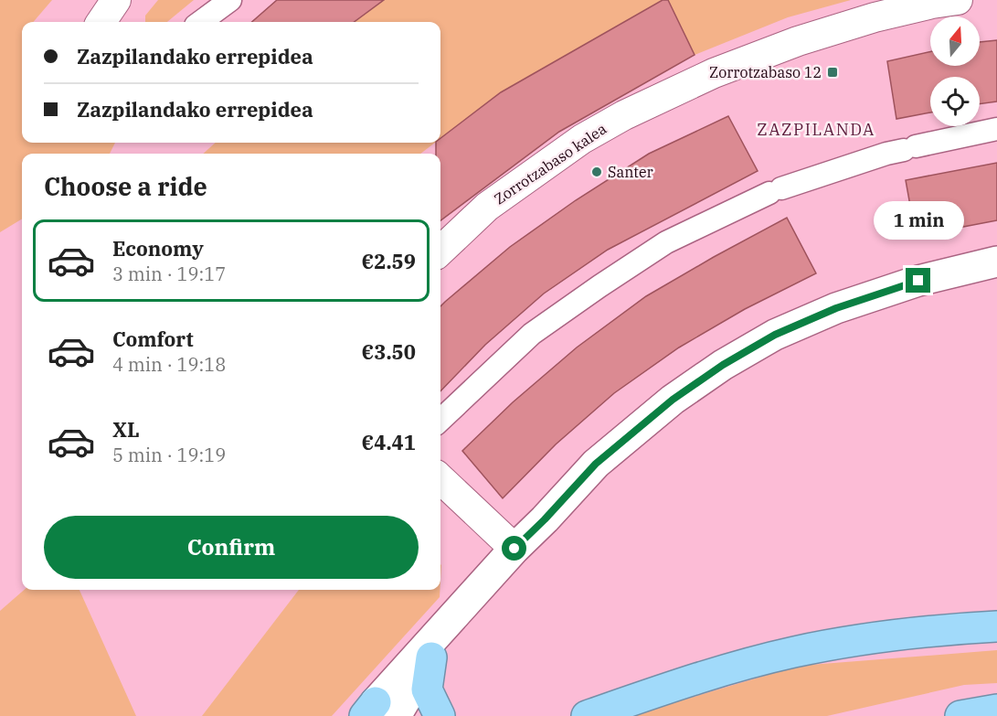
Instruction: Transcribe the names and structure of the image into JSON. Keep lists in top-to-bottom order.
{
  "streets": {
    "street": ["Zorrotzabaso kalea"]
  },
  "districts": ["ZAZPILANDA"],
  "places": {
    "transit": ["Zorrotzabaso 12"],
    "other": ["Santer"]
  },
  "north": "top",
  "page": {
    "banner": ["Zazpilandako errepidea", "Zazpilandako errepidea"],
    "heading": "Choose a ride",
    "bubble": "1 min",
    "list": [
      {
        "name": "Economy",
        "note": "3 min · 19:17",
        "value": "€2.59"
      },
      {
        "name": "Comfort",
        "note": "4 min · 19:18",
        "value": "€3.50"
      },
      {
        "name": "XL",
        "note": "5 min · 19:19",
        "value": "€4.41"
      }
    ],
    "buttons": "Confirm"
  }
}
